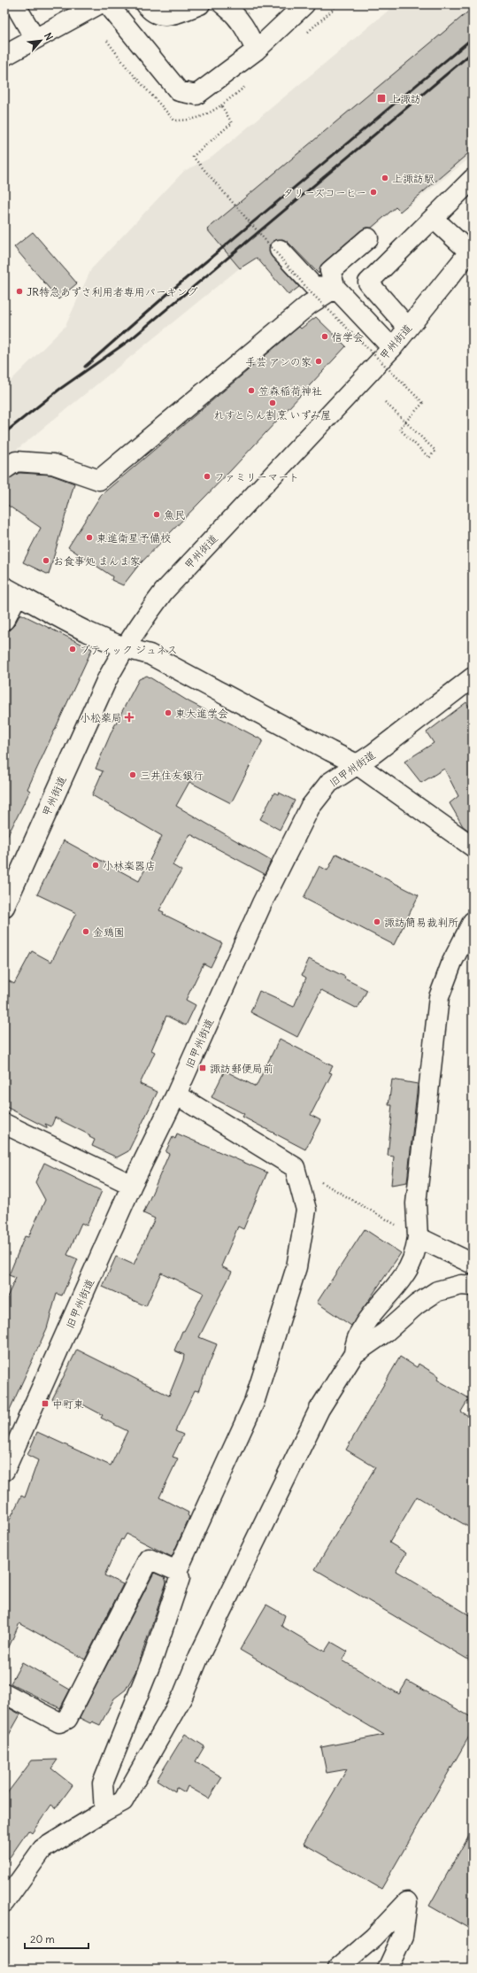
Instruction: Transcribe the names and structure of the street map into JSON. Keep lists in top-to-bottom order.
{
  "streets": {
    "main road": ["甲州街道", "旧甲州街道"]
  },
  "places": {
    "transit": ["上諏訪", "諏訪郵便局前", "中町東"],
    "other": [
      "上諏訪駅",
      "タリーズコーヒー",
      "JR特急あずさ利用者専用パーキング",
      "信学会",
      "手芸 アンの家",
      "笠森稲荷神社",
      "れすとらん割烹 いずみ屋",
      "ファミリーマート",
      "魚民",
      "東進衛星予備校",
      "お食事処 まんま家",
      "ブティック ジュネス",
      "東大進学会",
      "三井住友銀行",
      "小林楽器店",
      "諏訪簡易裁判所",
      "金鵄園"
    ],
    "health": ["小松薬局"]
  },
  "scale_bar": "20 m",
  "north": "top right"
}
